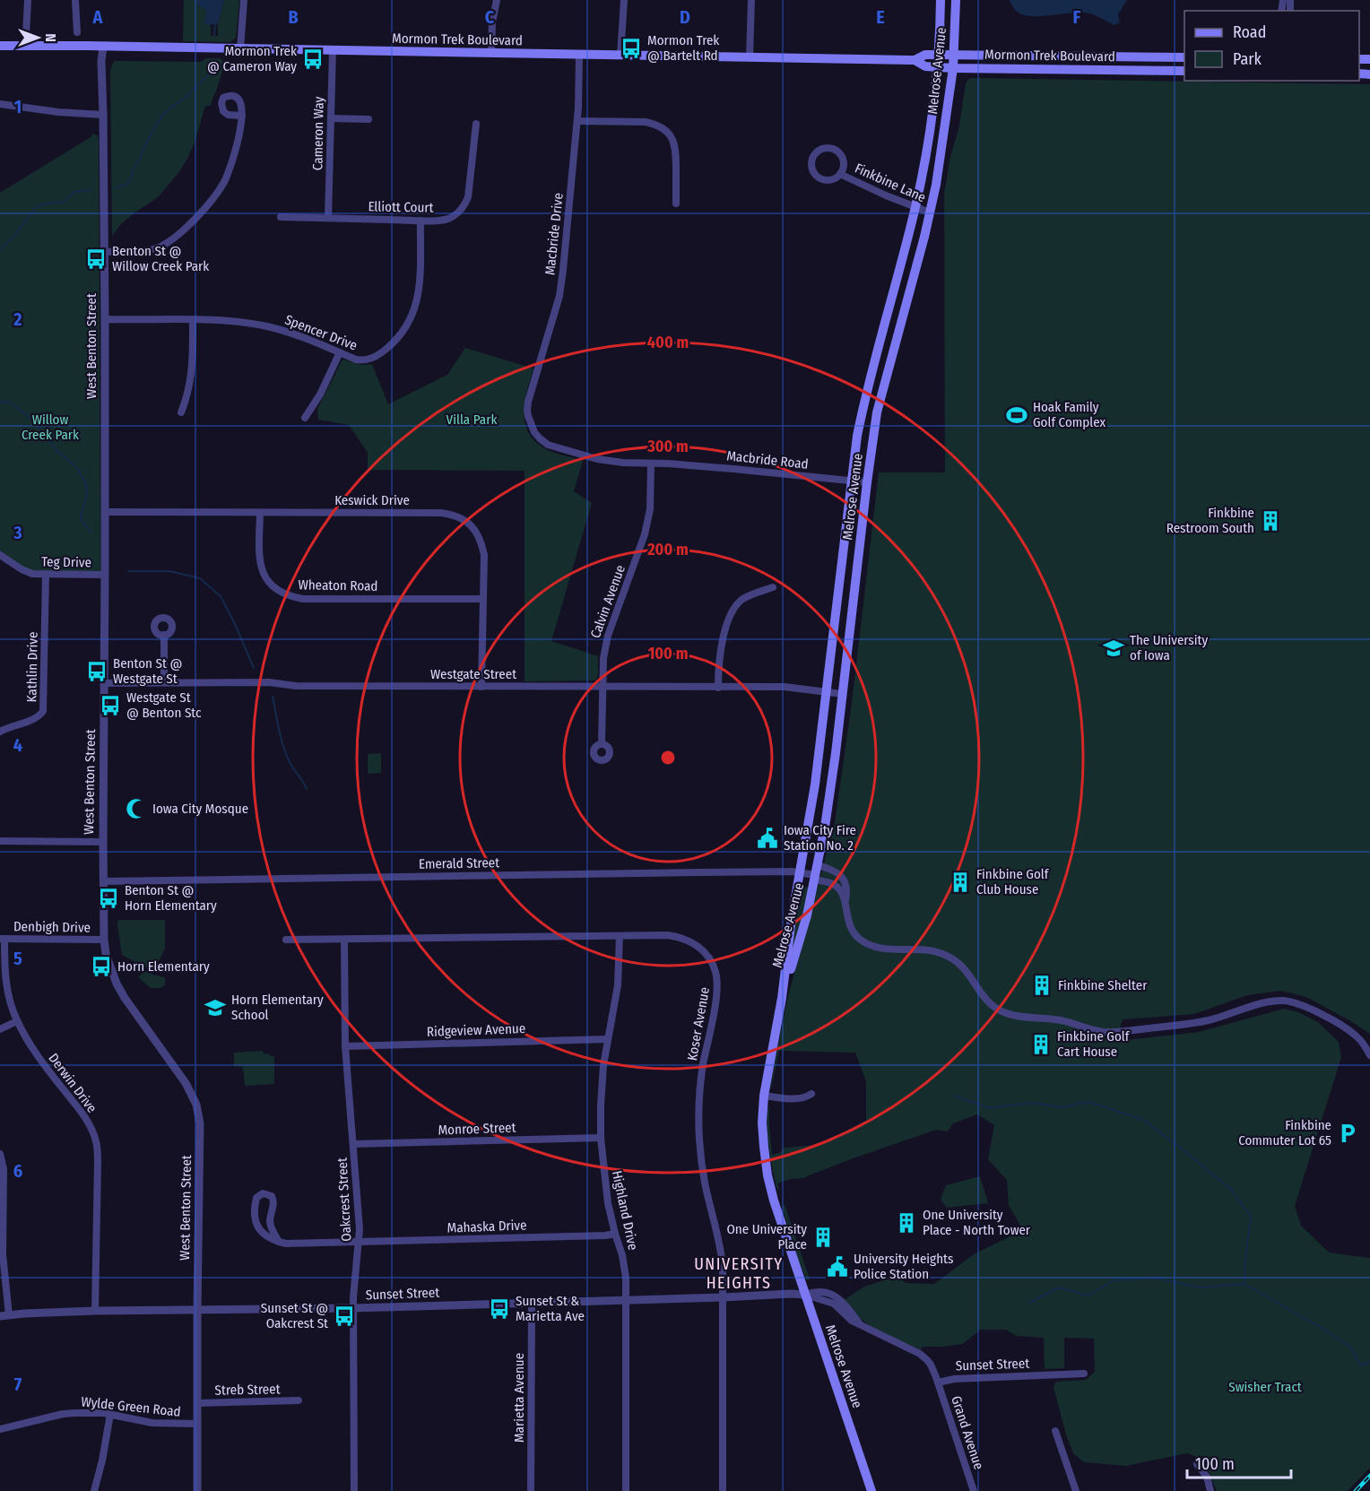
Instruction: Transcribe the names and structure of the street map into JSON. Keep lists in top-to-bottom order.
{
  "streets": {
    "main road": ["Mormon Trek Boulevard", "Melrose Avenue"],
    "street": [
      "Cameron Way",
      "Finkbine Lane",
      "Elliott Court",
      "Macbride Drive",
      "Spencer Drive",
      "West Benton Street",
      "Macbride Road",
      "Keswick Drive",
      "Teg Drive",
      "Wheaton Road",
      "Calvin Avenue",
      "Kathlin Drive",
      "Westgate Street",
      "Emerald Street",
      "Denbigh Drive",
      "Koser Avenue",
      "Ridgeview Avenue",
      "Derwin Drive",
      "Monroe Street",
      "Oakcrest Street",
      "Highland Drive",
      "Mahaska Drive",
      "Sunset Street",
      "Streb Street",
      "Marietta Avenue",
      "Wylde Green Road",
      "Grand Avenue"
    ]
  },
  "crossings": [
    ["Mormon Trek Boulevard", "Melrose Avenue"],
    ["Mormon Trek Boulevard", "Cameron Way"],
    ["Mormon Trek Boulevard", "Macbride Drive"],
    ["Mormon Trek Boulevard", "West Benton Street"],
    ["Melrose Avenue", "Finkbine Lane"],
    ["Melrose Avenue", "Macbride Road"],
    ["Melrose Avenue", "Westgate Street"],
    ["Melrose Avenue", "Emerald Street"],
    ["Melrose Avenue", "Sunset Street"],
    ["Cameron Way", "Elliott Court"],
    ["Elliott Court", "Spencer Drive"],
    ["Macbride Drive", "Macbride Road"],
    ["Spencer Drive", "West Benton Street"],
    ["West Benton Street", "Keswick Drive"],
    ["West Benton Street", "Teg Drive"],
    ["West Benton Street", "Westgate Street"],
    ["West Benton Street", "Emerald Street"],
    ["West Benton Street", "Denbigh Drive"],
    ["West Benton Street", "Sunset Street"],
    ["West Benton Street", "Streb Street"],
    ["West Benton Street", "Wylde Green Road"],
    ["Macbride Road", "Calvin Avenue"],
    ["Keswick Drive", "Wheaton Road"],
    ["Keswick Drive", "Westgate Street"],
    ["Teg Drive", "Kathlin Drive"],
    ["Calvin Avenue", "Westgate Street"],
    ["Denbigh Drive", "Derwin Drive"],
    ["Koser Avenue", "Oakcrest Street"],
    ["Koser Avenue", "Highland Drive"],
    ["Koser Avenue", "Sunset Street"],
    ["Ridgeview Avenue", "Oakcrest Street"],
    ["Ridgeview Avenue", "Highland Drive"],
    ["Derwin Drive", "Sunset Street"],
    ["Monroe Street", "Oakcrest Street"],
    ["Monroe Street", "Highland Drive"],
    ["Oakcrest Street", "Mahaska Drive"],
    ["Oakcrest Street", "Sunset Street"],
    ["Highland Drive", "Mahaska Drive"],
    ["Highland Drive", "Sunset Street"],
    ["Sunset Street", "Marietta Avenue"],
    ["Sunset Street", "Grand Avenue"]
  ],
  "districts": ["UNIVERSITY HEIGHTS"],
  "parks": ["Willow Creek Park", "Villa Park", "Swisher Tract"],
  "places": {
    "bus stop": [
      "Mormon Trek @ Bartelt Rd",
      "Mormon Trek @ Cameron Way",
      "Benton St @ Willow Creek Park",
      "Benton St @ Westgate St",
      "Westgate St @ Benton Stc",
      "Benton St @ Horn Elementary",
      "Horn Elementary",
      "Sunset St & Marietta Ave",
      "Sunset St @ Oakcrest St"
    ],
    "sports": ["Hoak Family Golf Complex"],
    "building": [
      "Finkbine Restroom South",
      "Finkbine Golf Club House",
      "Finkbine Shelter",
      "Finkbine Golf Cart House",
      "One University Place - North Tower",
      "One University Place"
    ],
    "school or university": ["The University of Iowa", "Horn Elementary School"],
    "mosque": ["Iowa City Mosque"],
    "public building": ["Iowa City Fire Station No. 2", "University Heights Police Station"],
    "parking": ["Finkbine Commuter Lot 65"]
  },
  "legend": ["Road", "Park"],
  "scale_bar": "100 m",
  "north": "right",
  "grid": {
    "columns": [
      "A",
      "B",
      "C",
      "D",
      "E",
      "F"
    ],
    "rows": [
      "1",
      "2",
      "3",
      "4",
      "5",
      "6",
      "7"
    ]
  },
  "rings": [
    "400 m",
    "300 m",
    "200 m",
    "100 m"
  ]
}
